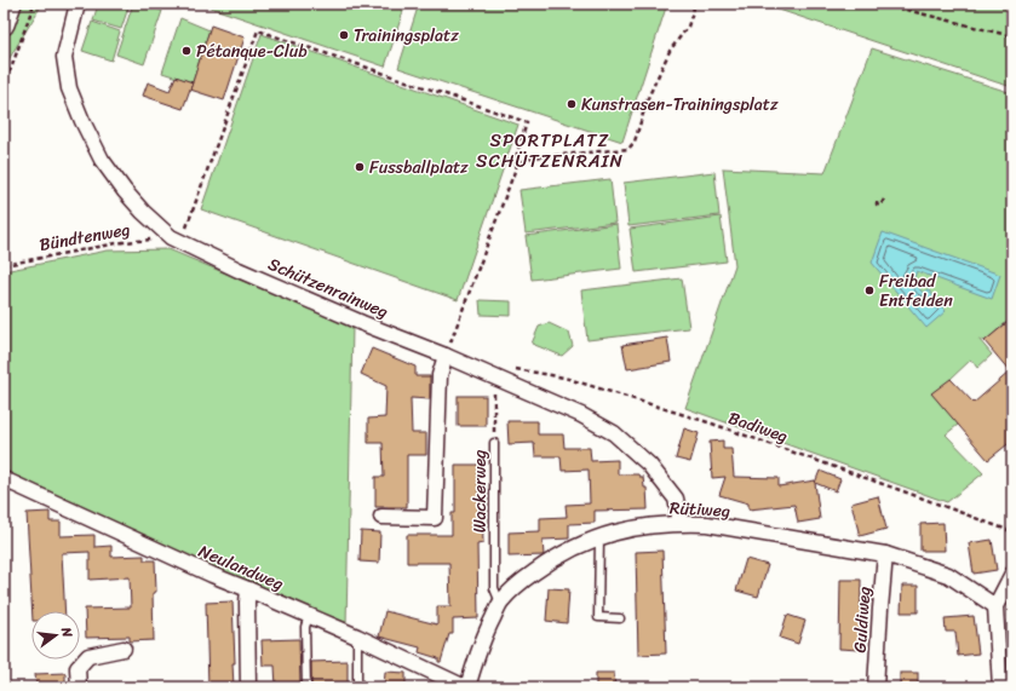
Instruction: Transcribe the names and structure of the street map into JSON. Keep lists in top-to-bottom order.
{
  "streets": {
    "street": [
      "Schützenrainweg",
      "Rütiweg",
      "Neulandweg",
      "Guldiweg"
    ],
    "lane": ["Wackerweg"],
    "path": ["Bündtenweg", "Badiweg"]
  },
  "crossings": [
    ["Bündtenweg", "Schützenrainweg"],
    ["Schützenrainweg", "Badiweg"],
    ["Schützenrainweg", "Wackerweg"],
    ["Schützenrainweg", "Rütiweg"],
    ["Badiweg", "Wackerweg"],
    ["Wackerweg", "Rütiweg"],
    ["Rütiweg", "Neulandweg"],
    ["Rütiweg", "Guldiweg"]
  ],
  "districts": ["SPORTPLATZ SCHÜTZENRAIN"],
  "places": [
    "Trainingsplatz",
    "Pétanque-Club",
    "Kunstrasen-Trainingsplatz",
    "Fussballplatz",
    "Freibad Entfelden"
  ],
  "north": "right"
}
